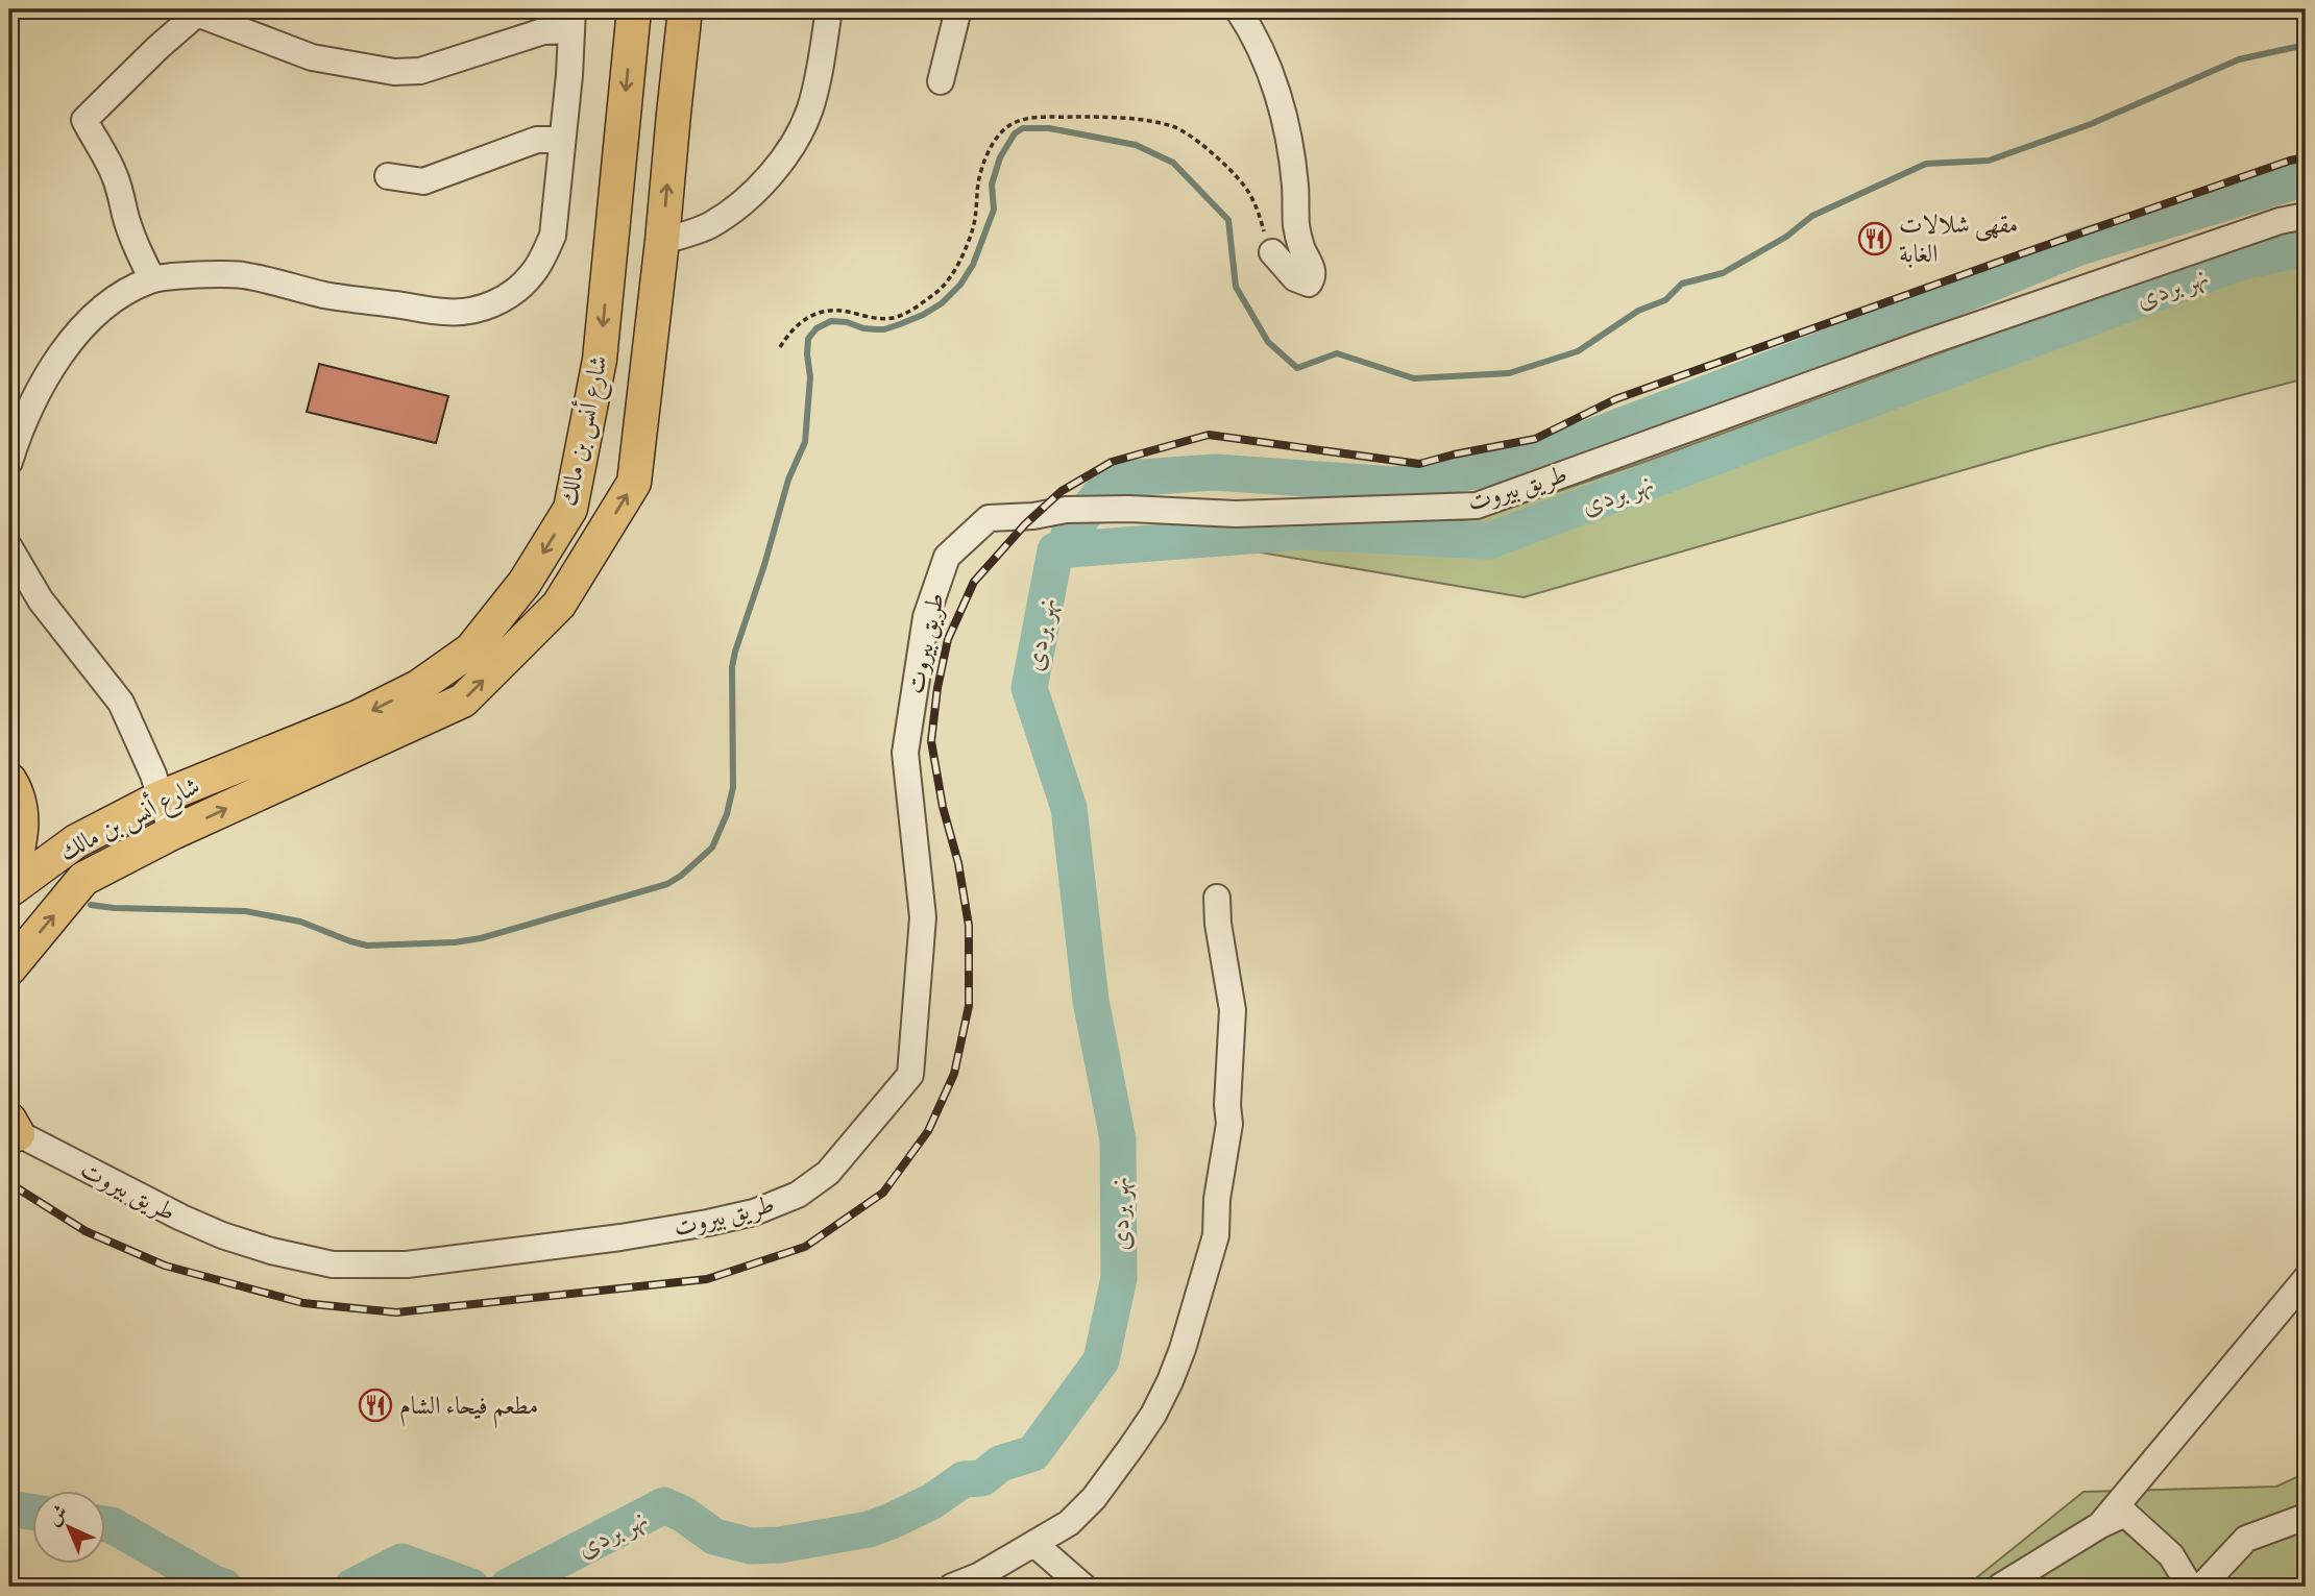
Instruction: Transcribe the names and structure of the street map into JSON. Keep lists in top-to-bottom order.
{
  "streets": {
    "main road": ["شارع أنس بن مالك"],
    "street": ["طريق بيروت"]
  },
  "water": ["نهر بردى"],
  "places": {
    "restaurant": ["مقهى شلالات الغابة", "مطعم فيحاء الشام"]
  },
  "north": "top left"
}
